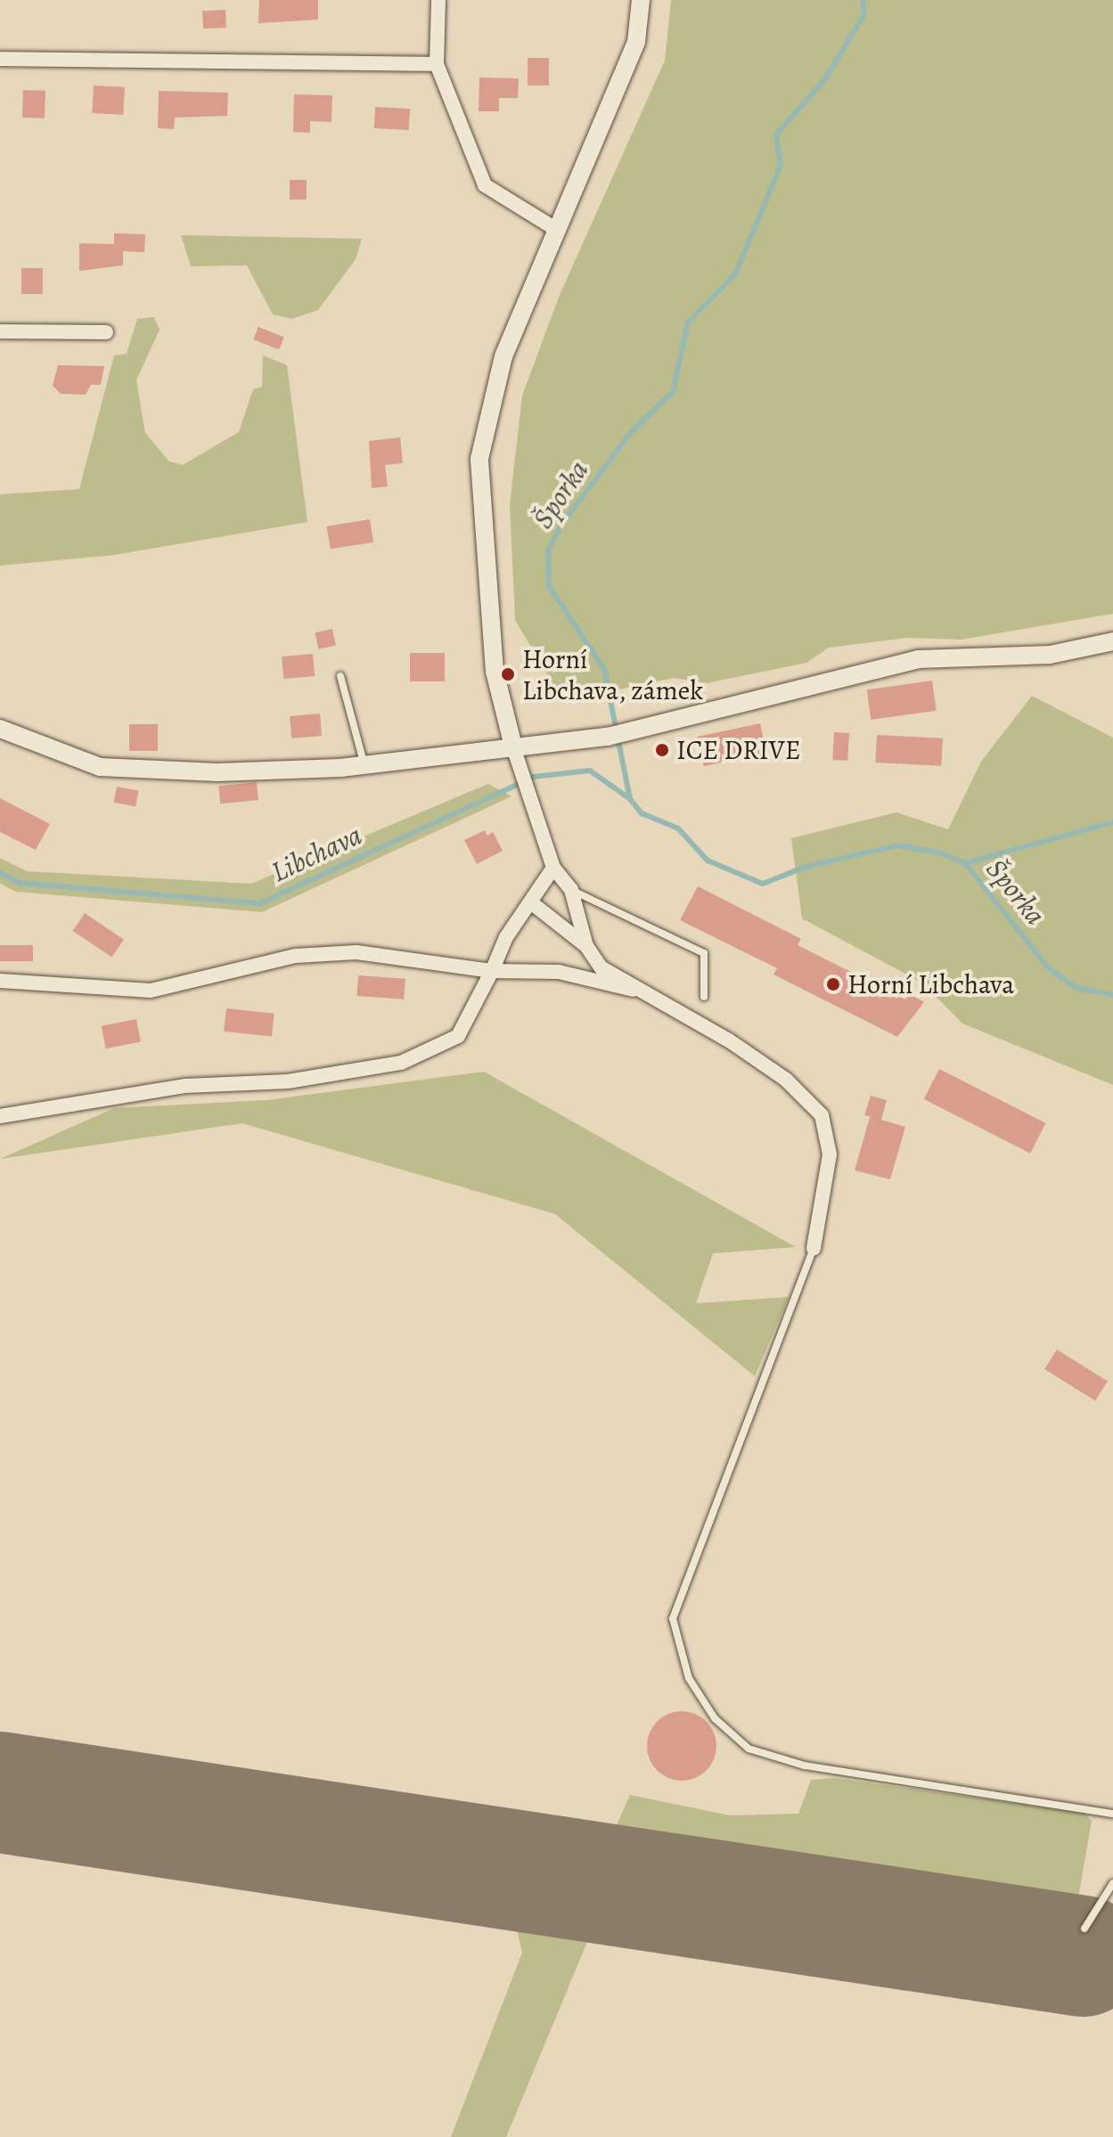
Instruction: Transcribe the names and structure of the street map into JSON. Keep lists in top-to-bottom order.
{
  "water": ["Šporka", "Libchava"],
  "places": ["Horní Libchava, zámek", "ICE DRIVE", "Horní Libchava"]
}
